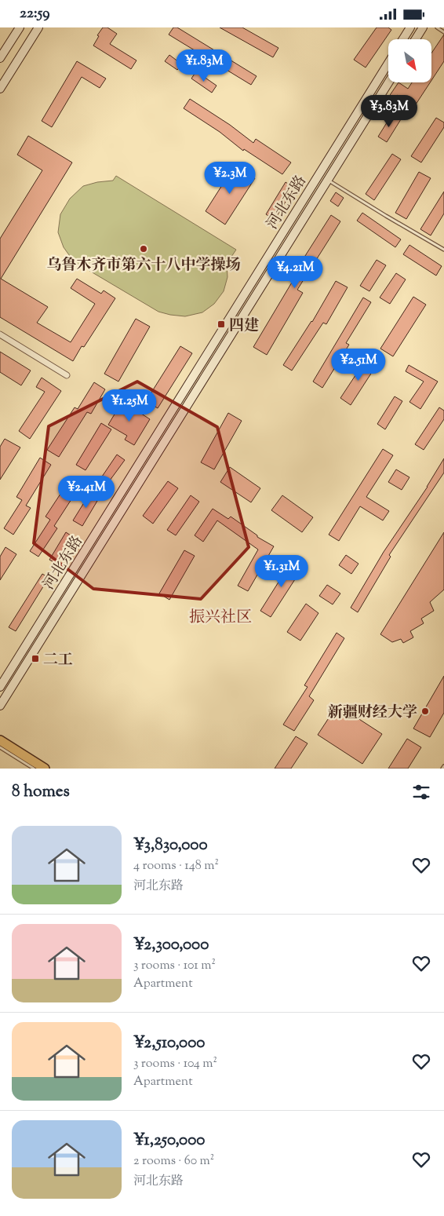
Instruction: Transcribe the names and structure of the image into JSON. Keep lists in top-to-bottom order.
{
  "streets": {
    "main road": ["河北东路"]
  },
  "districts": ["振兴社区"],
  "places": {
    "other": ["乌鲁木齐市第六十八中学操场", "新疆财经大学"],
    "transit": ["四建", "二工"]
  },
  "north": "bottom right",
  "page": {
    "status": "22:59",
    "price": [
      "¥1.83M",
      "¥3.83M",
      "¥2.3M",
      "¥4.21M",
      "¥2.51M",
      "¥1.25M",
      "¥2.41M",
      "¥1.31M"
    ],
    "heading": "8 homes",
    "list": [
      {
        "name": "¥3,830,000",
        "note": "4 rooms · 148 m² · 河北东路"
      },
      {
        "name": "¥2,300,000",
        "note": "3 rooms · 101 m² · Apartment"
      },
      {
        "name": "¥2,510,000",
        "note": "3 rooms · 104 m² · Apartment"
      },
      {
        "name": "¥1,250,000",
        "note": "2 rooms · 60 m² · 河北东路"
      }
    ]
  }
}
